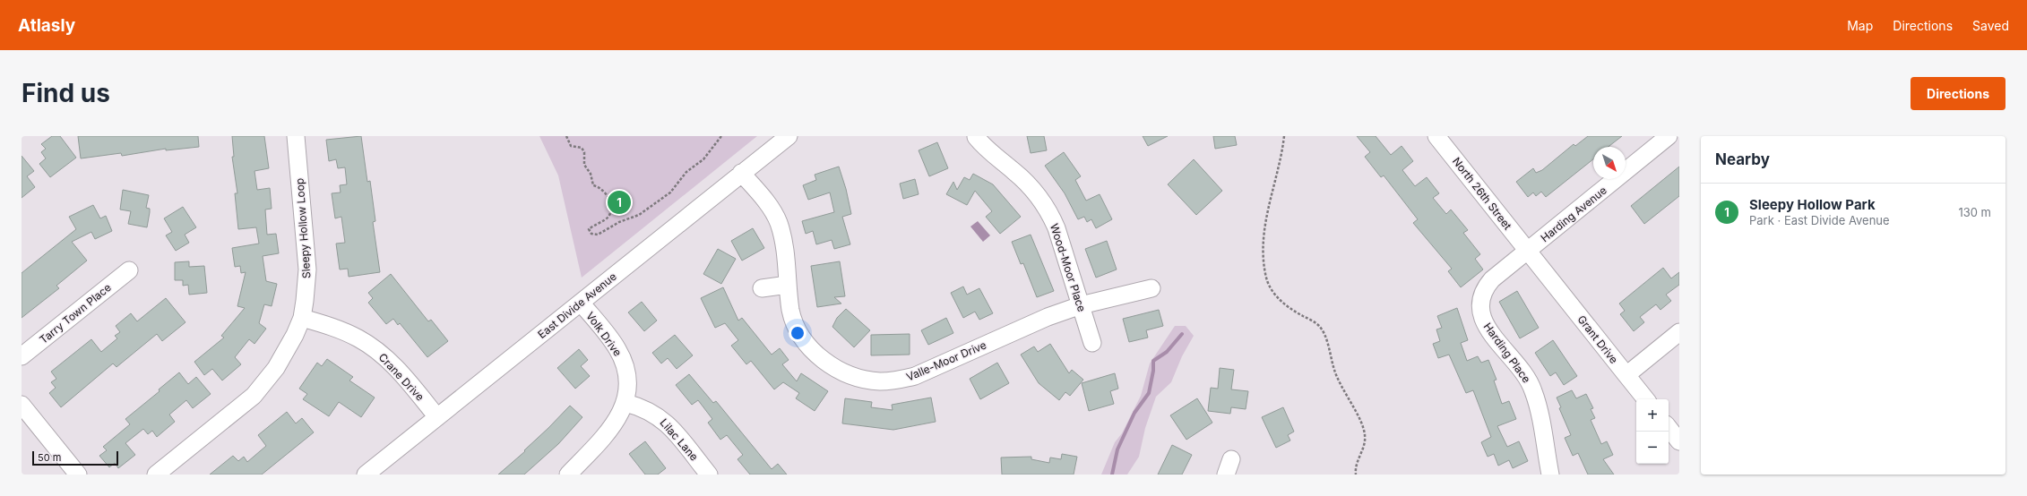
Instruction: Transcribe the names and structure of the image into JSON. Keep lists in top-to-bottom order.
{
  "streets": {
    "street": [
      "North 26th Street",
      "Harding Avenue",
      "Sleepy Hollow Loop",
      "Wood-Moor Place",
      "East Divide Avenue",
      "Tarry Town Place",
      "Volk Drive",
      "Grant Drive",
      "Harding Place",
      "Valle-Moor Drive",
      "Crane Drive",
      "Lilac Lane"
    ]
  },
  "crossings": [
    ["North 26th Street", "Harding Avenue"],
    ["North 26th Street", "Grant Drive"],
    ["North 26th Street", "Harding Place"],
    ["Harding Avenue", "Grant Drive"],
    ["Harding Avenue", "Harding Place"],
    ["Sleepy Hollow Loop", "Crane Drive"],
    ["Wood-Moor Place", "Valle-Moor Drive"],
    ["East Divide Avenue", "Volk Drive"],
    ["East Divide Avenue", "Valle-Moor Drive"],
    ["East Divide Avenue", "Crane Drive"],
    ["Volk Drive", "Lilac Lane"],
    ["Grant Drive", "Harding Place"]
  ],
  "scale_bar": "50 m",
  "north": "bottom right",
  "page": {
    "header": "Atlasly",
    "nav": ["Map", "Directions", "Saved"],
    "buttons": "Directions",
    "title": "Find us",
    "heading": "Nearby",
    "list": [
      {
        "mark": "1",
        "name": "Sleepy Hollow Park",
        "note": "Park · East Divide Avenue",
        "value": "130 m"
      }
    ],
    "pins": "1",
    "map_buttons": ["+", "−"],
    "scale": "50 m"
  }
}
